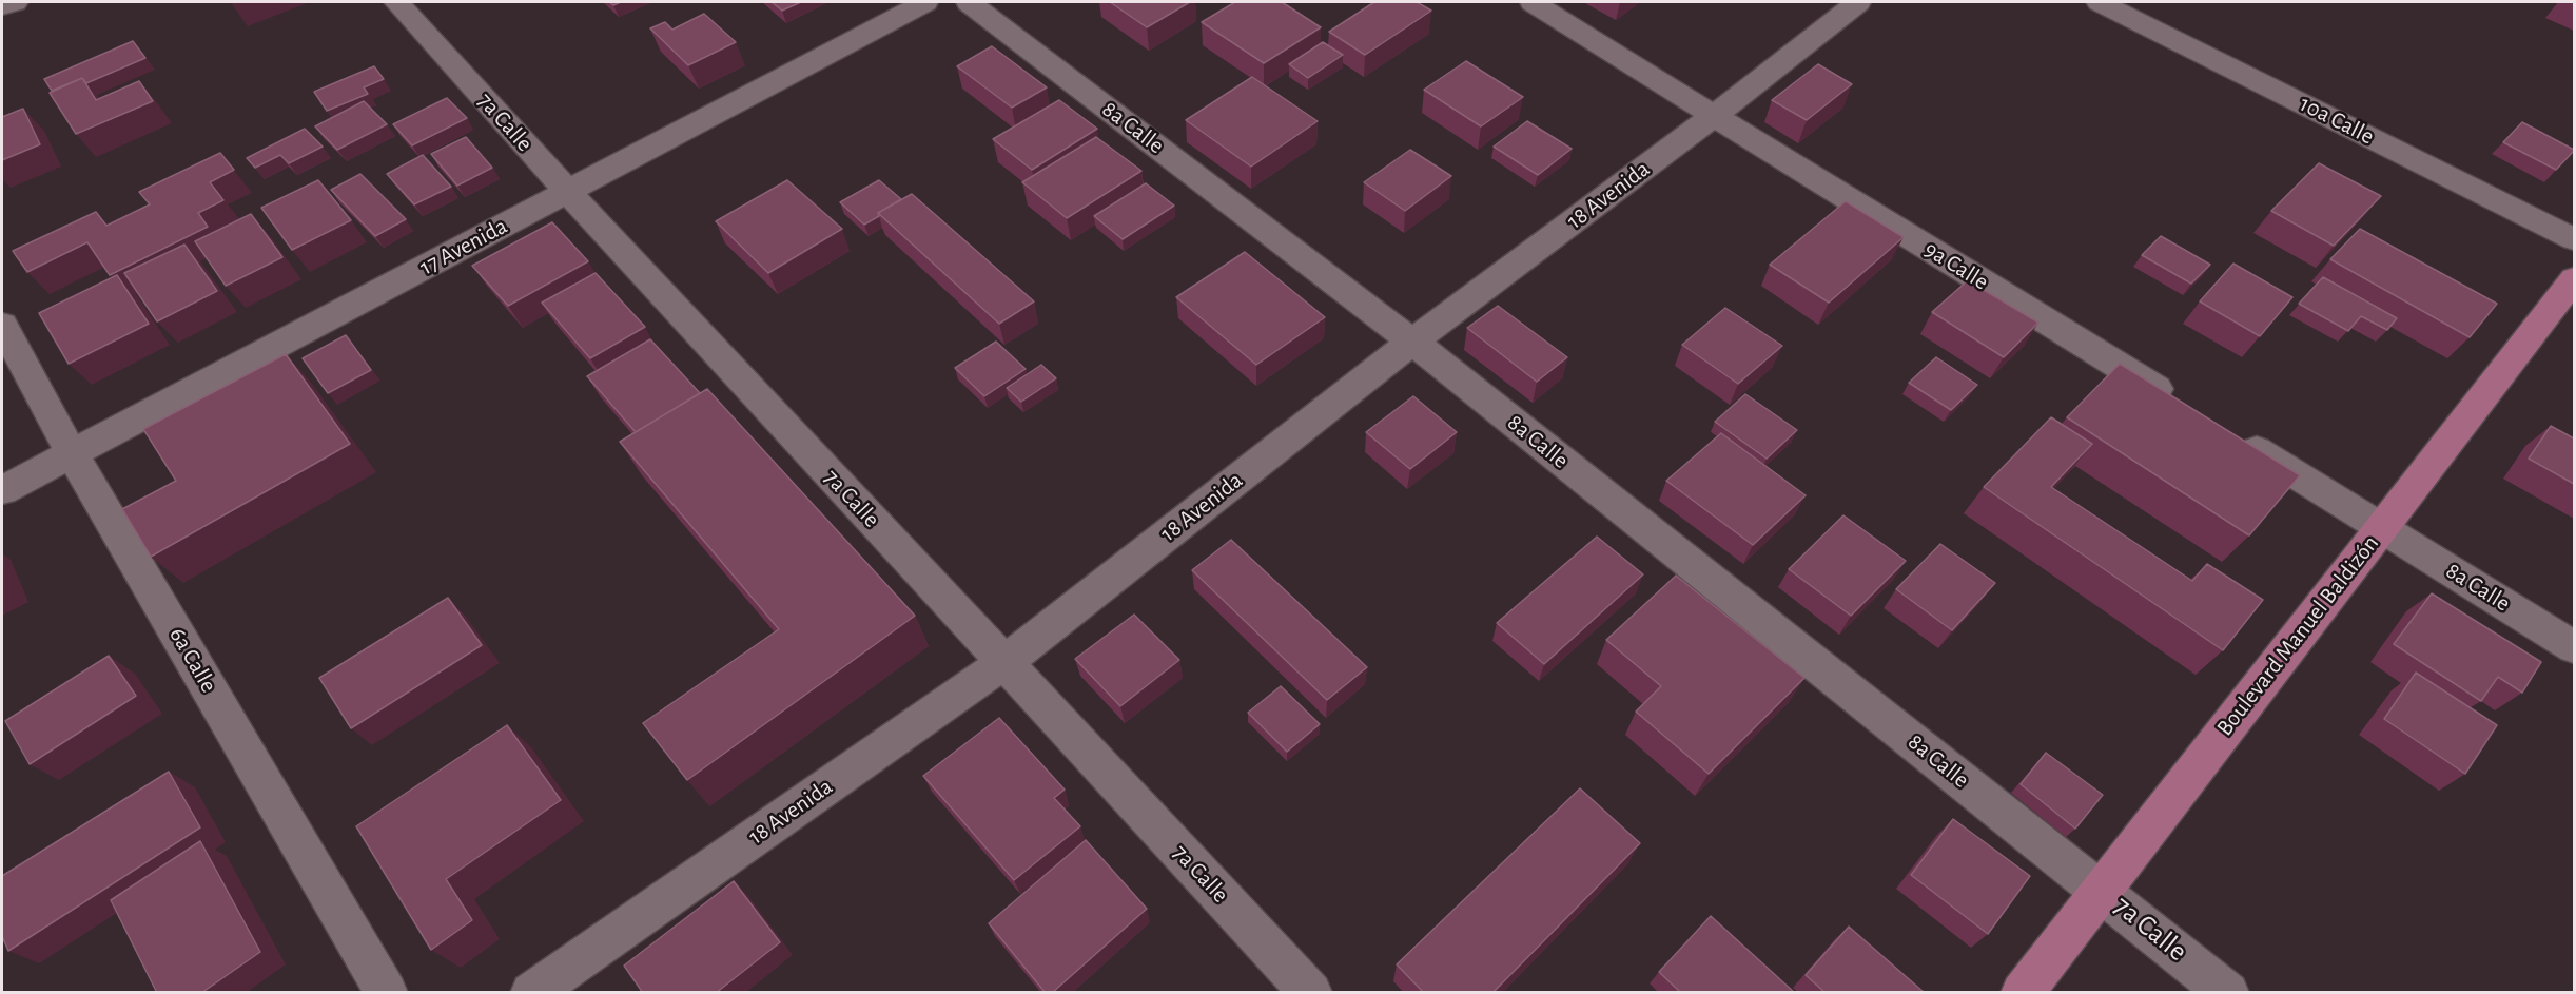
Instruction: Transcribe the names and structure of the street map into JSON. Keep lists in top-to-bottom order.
{
  "streets": {
    "main road": ["Boulevard Manuel Baldizón"],
    "street": [
      "10a Calle",
      "7a Calle",
      "8a Calle",
      "18 Avenida",
      "17 Avenida",
      "9a Calle",
      "6a Calle"
    ]
  },
  "crossings": [
    ["7a Calle", "8a Calle"],
    ["7a Calle", "18 Avenida"],
    ["7a Calle", "17 Avenida"],
    ["7a Calle", "Boulevard Manuel Baldizón"],
    ["8a Calle", "18 Avenida"],
    ["8a Calle", "Boulevard Manuel Baldizón"],
    ["18 Avenida", "9a Calle"],
    ["17 Avenida", "6a Calle"]
  ]
}
